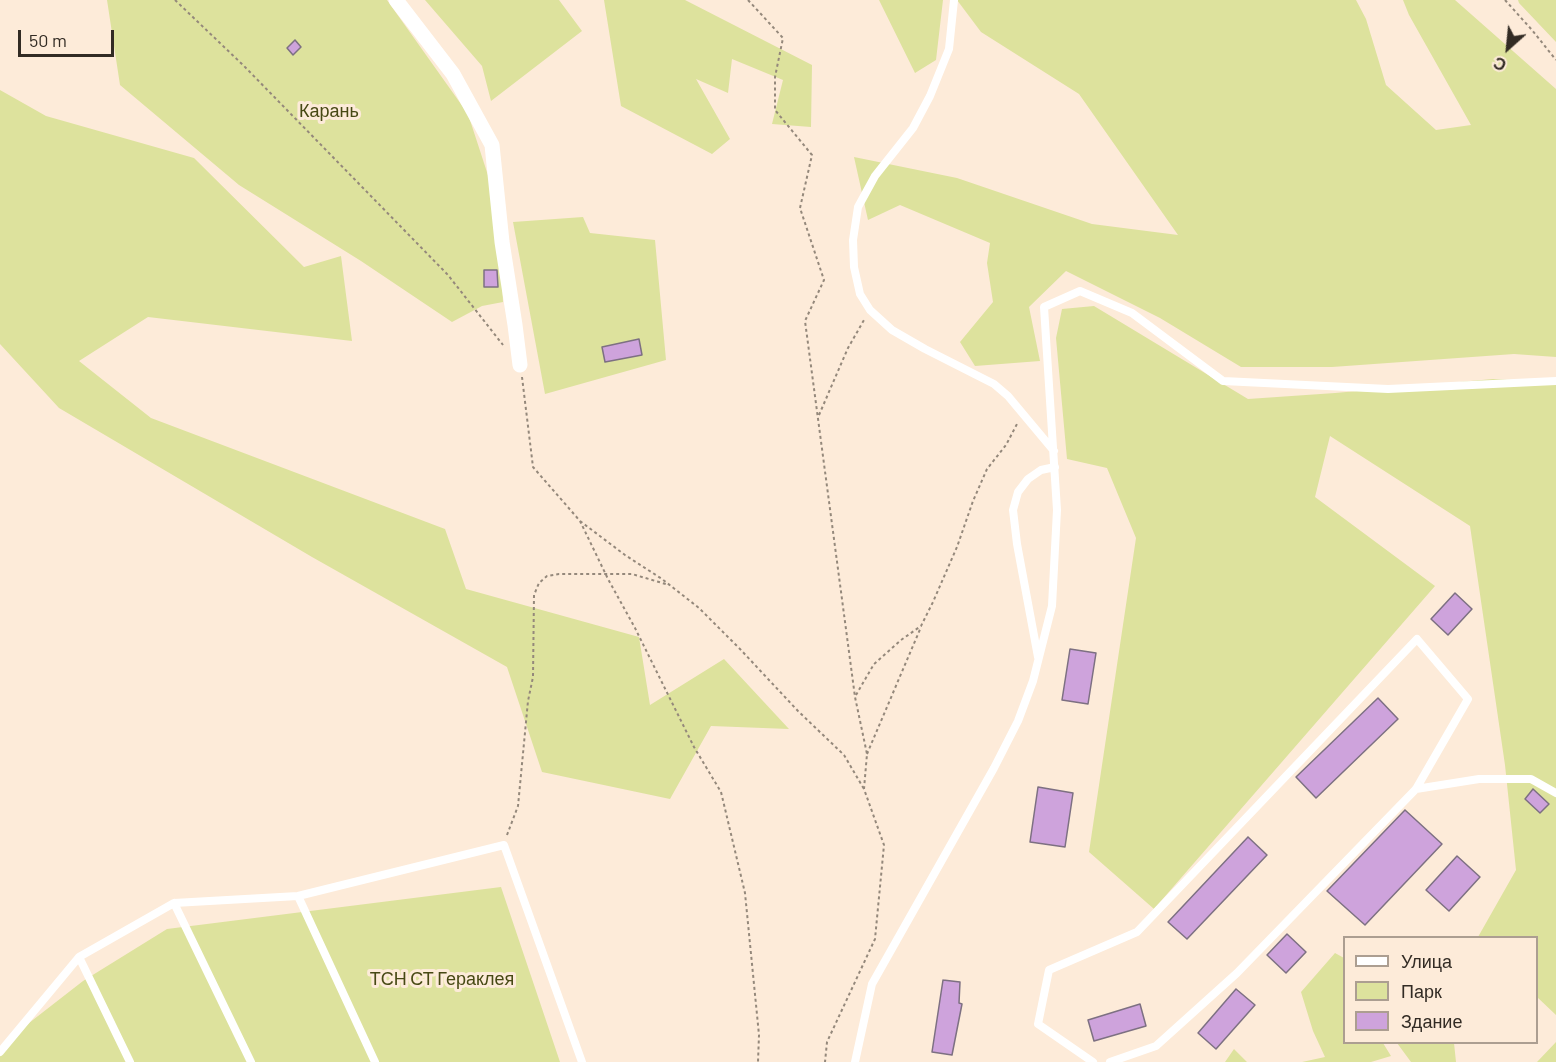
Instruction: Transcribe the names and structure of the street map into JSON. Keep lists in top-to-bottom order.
{
  "parks": ["Карань", "ТСН СТ Гераклея"],
  "legend": ["Улица", "Парк", "Здание"],
  "scale_bar": "50 m",
  "north": "bottom left"
}
